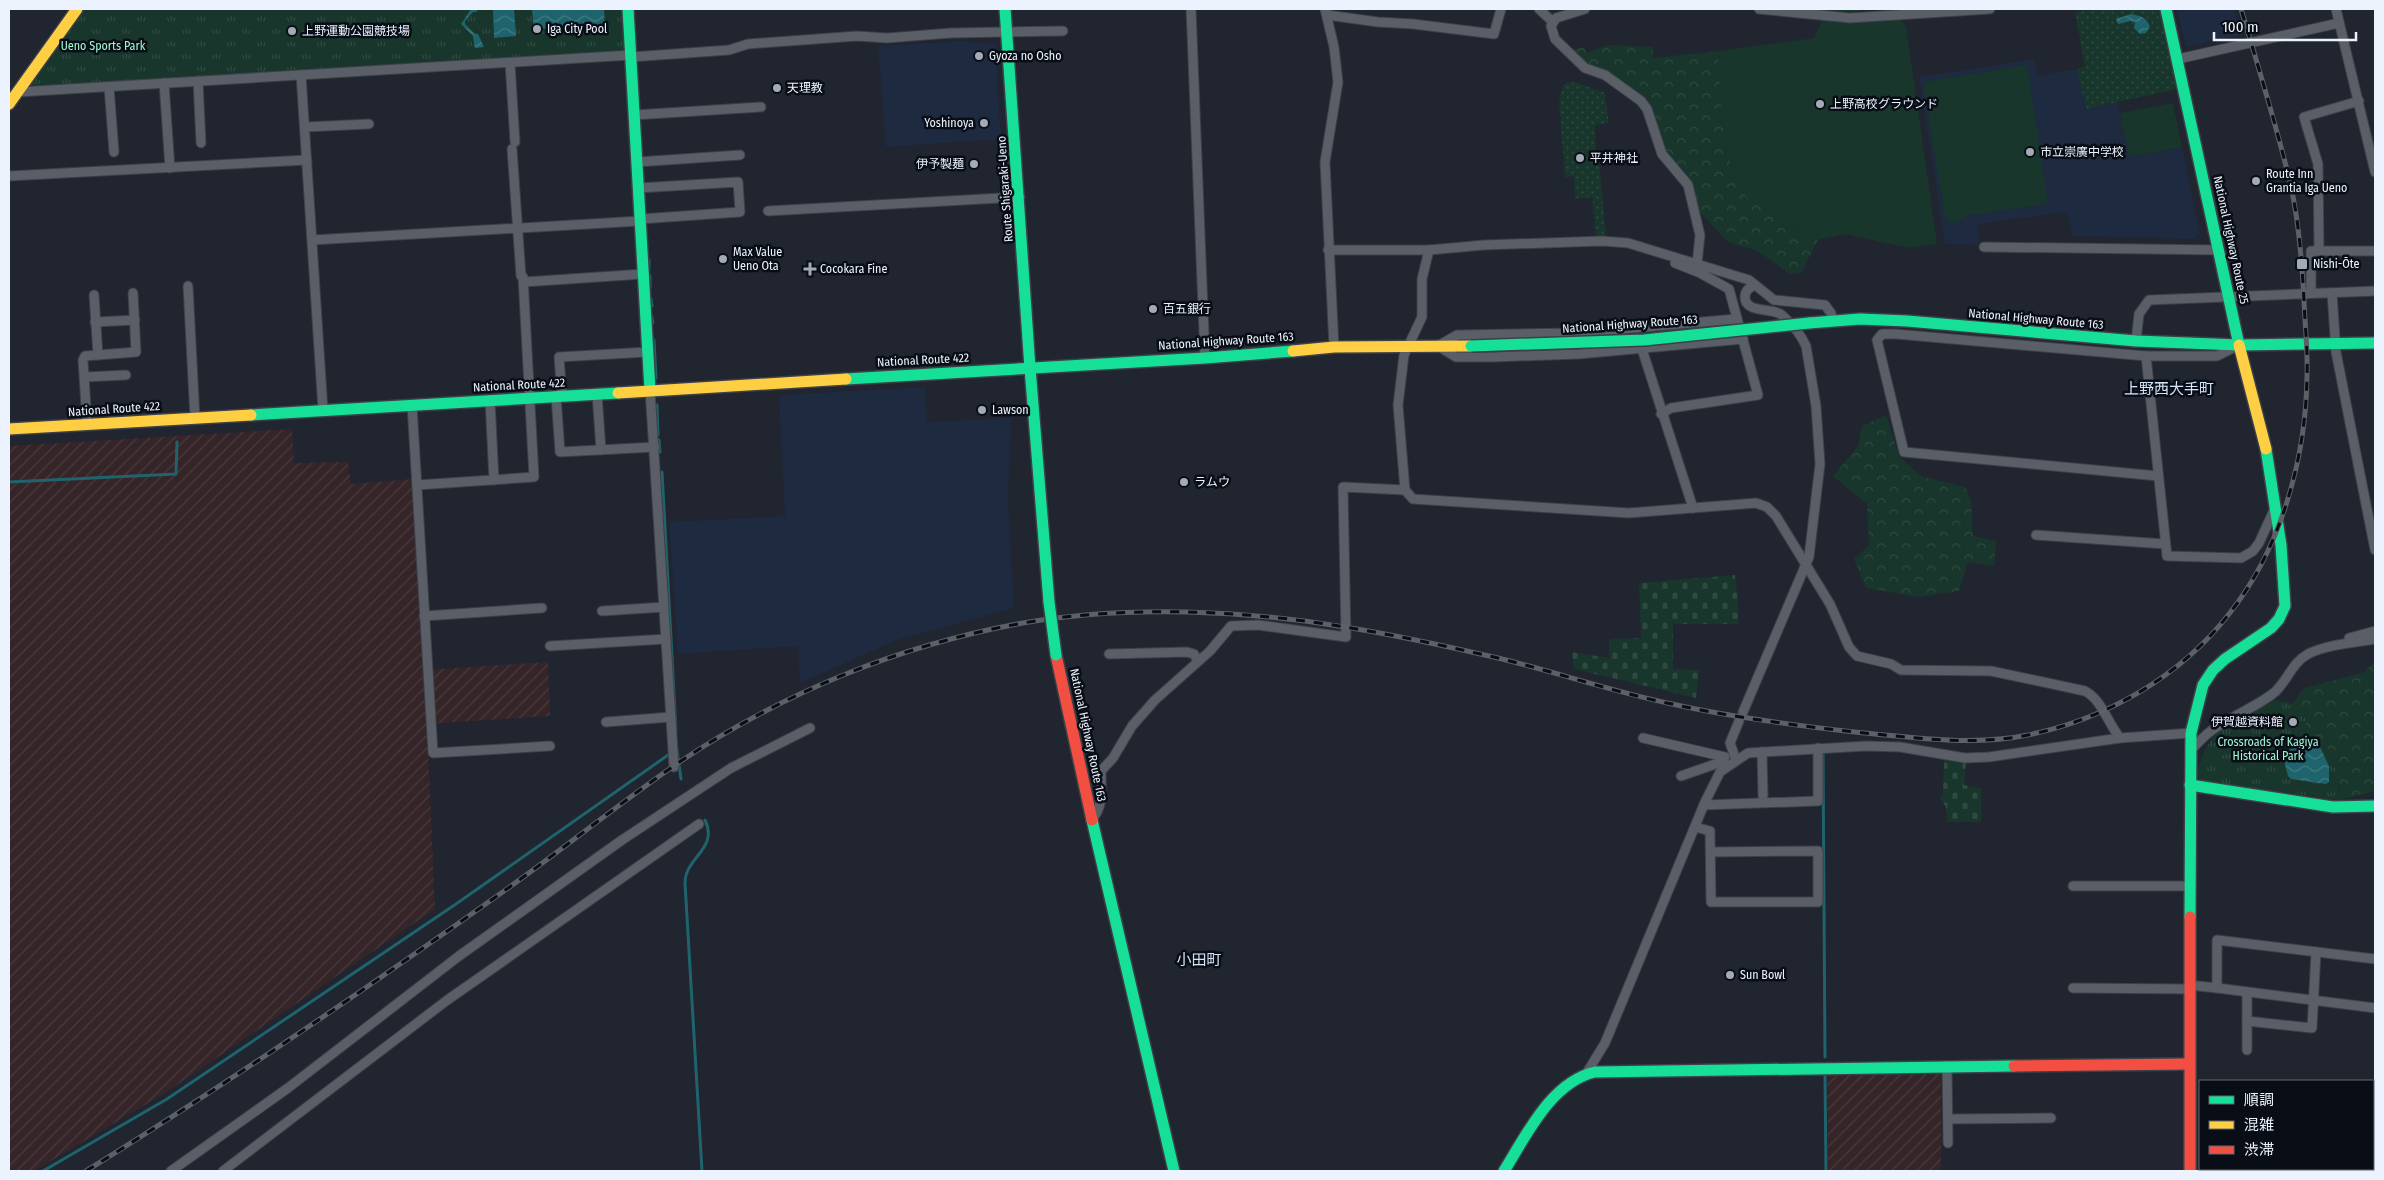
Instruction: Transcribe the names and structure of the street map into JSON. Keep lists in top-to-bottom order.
{
  "streets": {
    "main road": [
      "Route Shigaraki-Ueno",
      "National Highway Route 25",
      "National Highway Route 163",
      "National Route 422"
    ]
  },
  "crossings": [
    ["Route Shigaraki-Ueno", "National Highway Route 163"],
    ["Route Shigaraki-Ueno", "National Route 422"],
    ["National Highway Route 25", "National Highway Route 163"],
    ["National Highway Route 163", "National Route 422"]
  ],
  "districts": ["上野西大手町", "小田町"],
  "parks": ["Ueno Sports Park", "Crossroads of Kagiya Historical Park"],
  "places": {
    "other": [
      "Iga City Pool",
      "上野運動公園競技場",
      "Gyoza no Osho",
      "天理教",
      "上野高校グラウンド",
      "Yoshinoya",
      "市立崇廣中学校",
      "平井神社",
      "伊予製麺",
      "Route Inn Grantia Iga Ueno",
      "Max Value Ueno Ota",
      "百五銀行",
      "Lawson",
      "ラムウ",
      "伊賀越資料館",
      "Sun Bowl"
    ],
    "transit": ["Nishi-Ōte"],
    "health": ["Cocokara Fine"]
  },
  "legend": ["順調", "混雑", "渋滞"],
  "scale_bar": "100 m"
}
